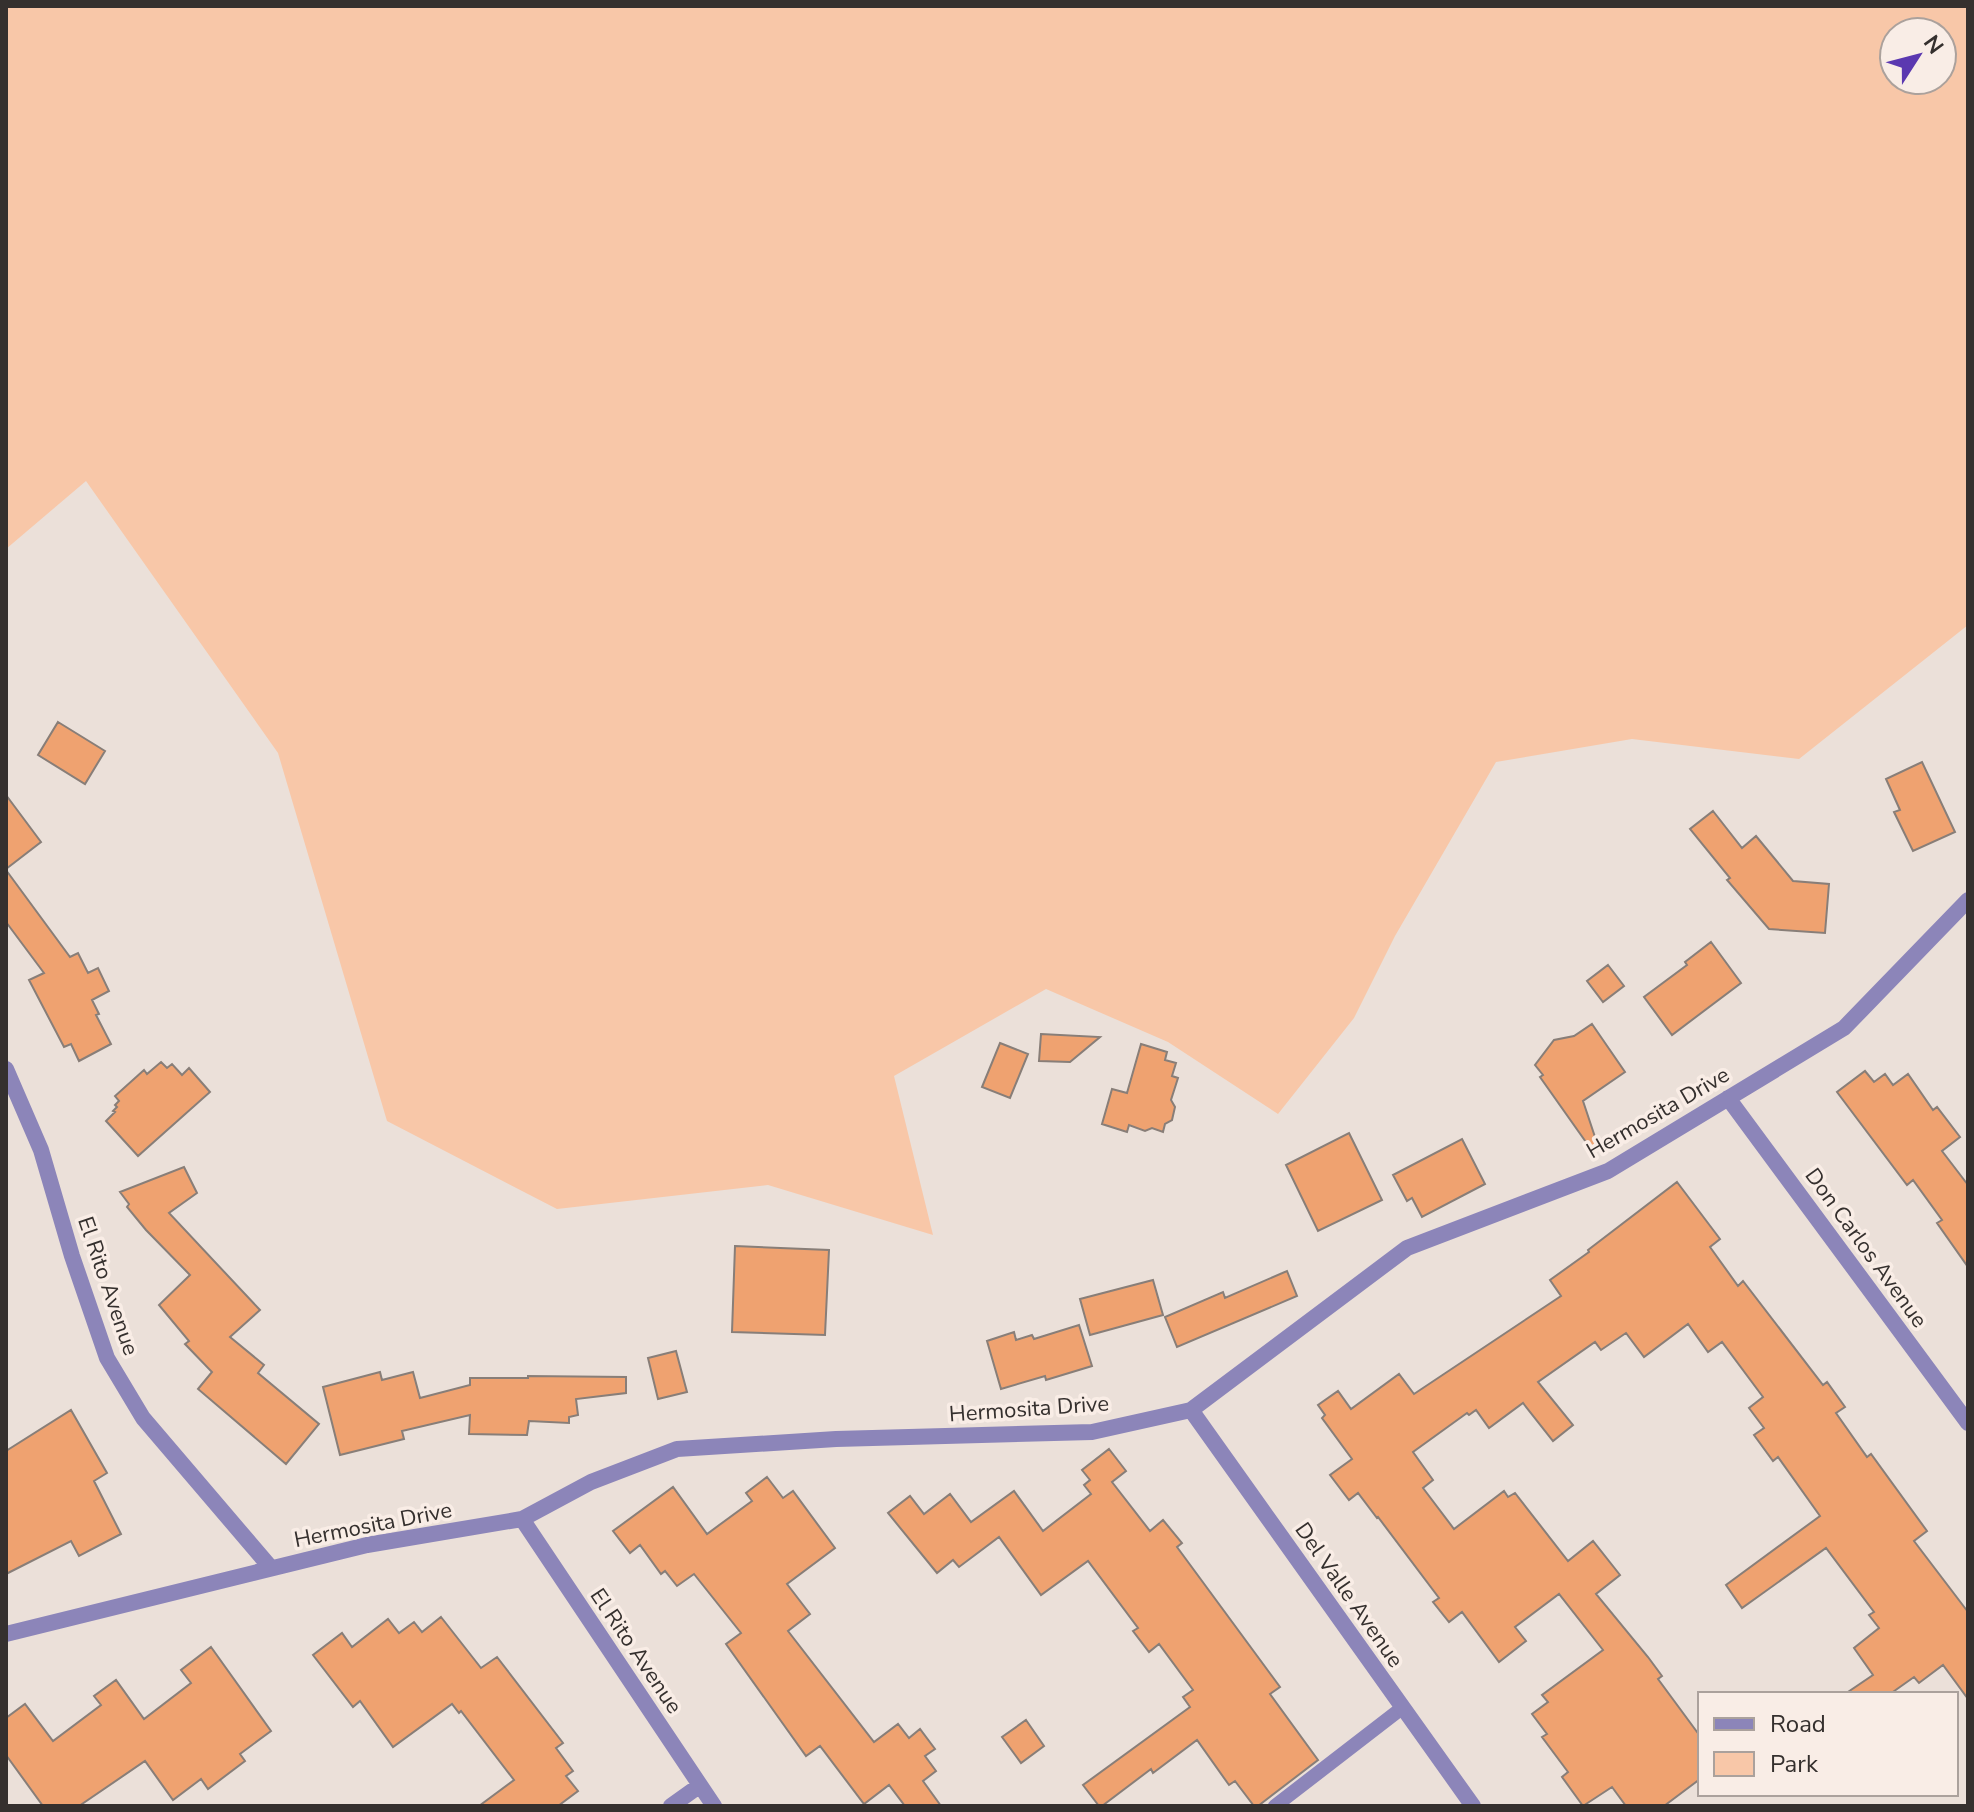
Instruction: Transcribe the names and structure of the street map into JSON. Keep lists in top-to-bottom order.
{
  "streets": {
    "street": [
      "Hermosita Drive",
      "Don Carlos Avenue",
      "El Rito Avenue",
      "Del Valle Avenue"
    ]
  },
  "crossings": [
    ["Hermosita Drive", "Don Carlos Avenue"],
    ["Hermosita Drive", "El Rito Avenue"],
    ["Hermosita Drive", "Del Valle Avenue"]
  ],
  "legend": ["Road", "Park"],
  "north": "top right"
}
